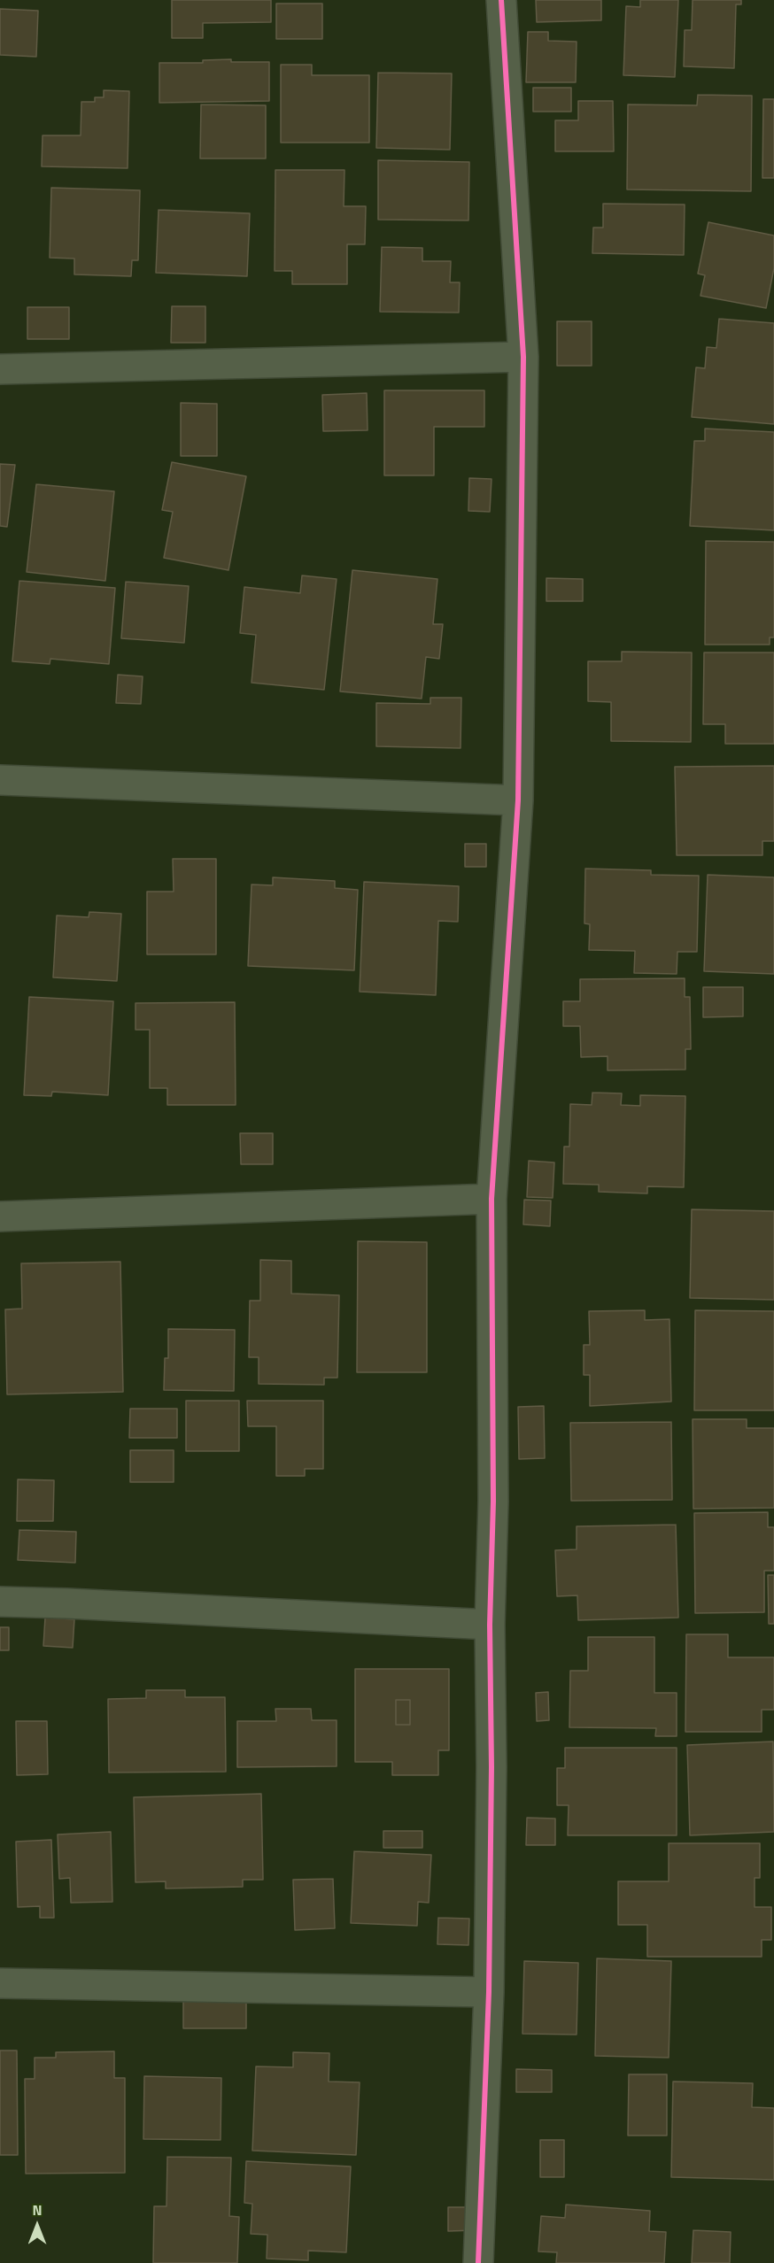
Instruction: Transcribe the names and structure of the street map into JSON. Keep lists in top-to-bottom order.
{
  "north": "top"
}
